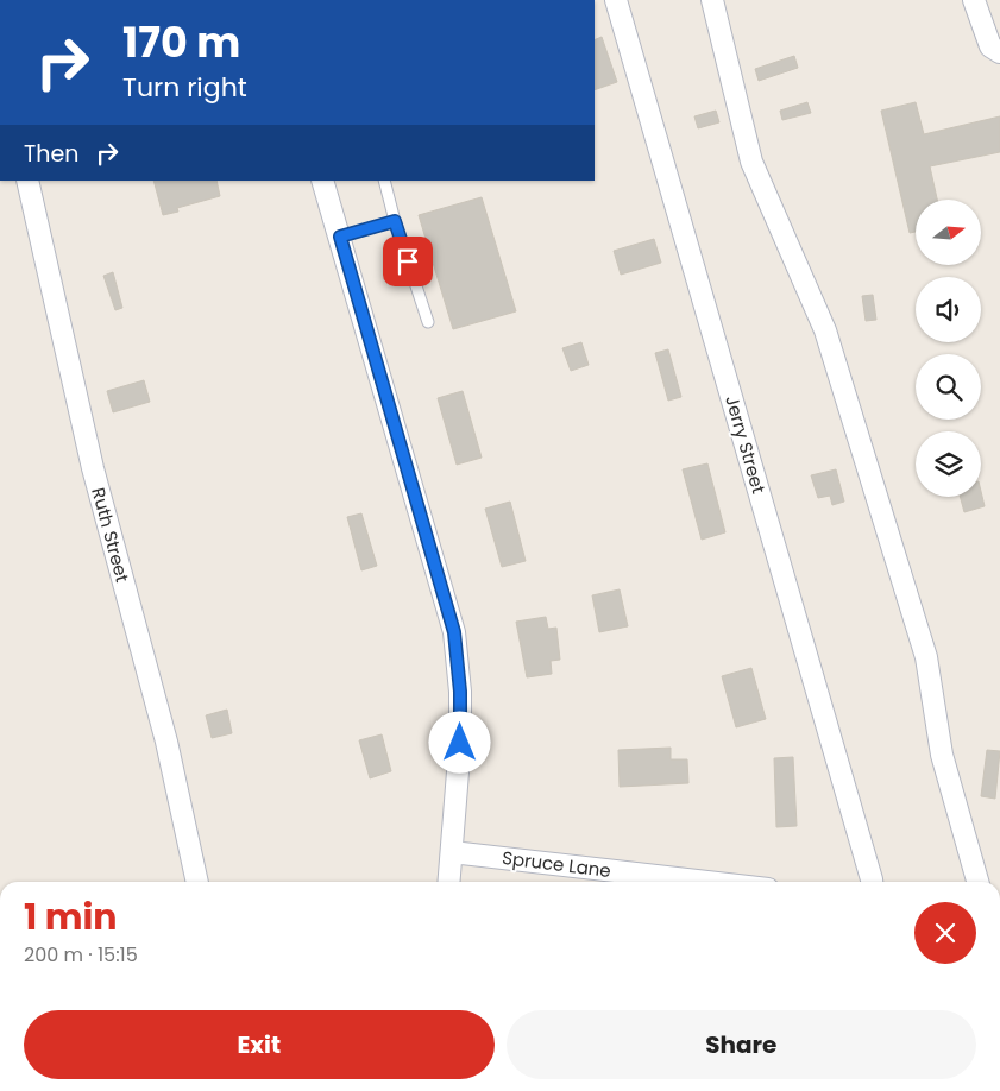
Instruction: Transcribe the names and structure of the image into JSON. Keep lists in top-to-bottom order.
{
  "streets": {
    "street": ["Jerry Street", "Ruth Street", "Spruce Lane"]
  },
  "north": "right",
  "page": {
    "turn": ["170 m", "Turn right"],
    "then": "Then",
    "heading": ["1 min", "200 m · 15:15"],
    "buttons": ["Exit", "Share"]
  }
}
